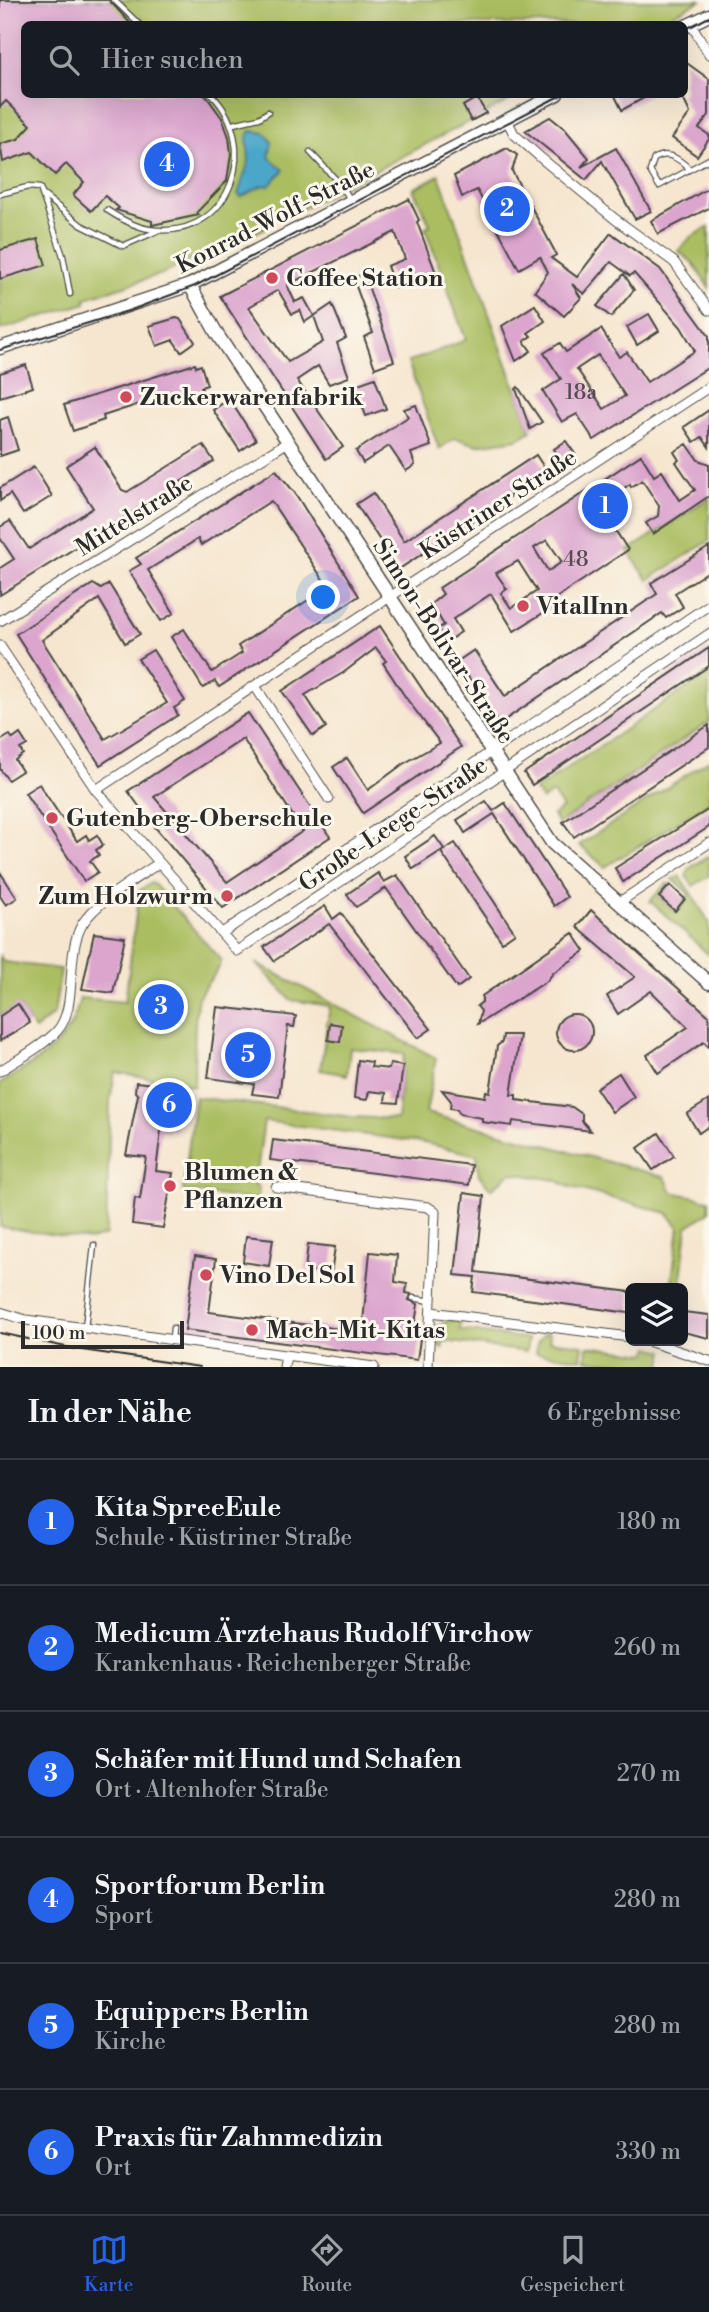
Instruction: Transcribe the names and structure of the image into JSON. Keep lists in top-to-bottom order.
{
  "streets": {
    "street": [
      "Konrad-Wolf-Straße",
      "Küstriner Straße",
      "Mittelstraße",
      "Simon-Bolivar-Straße",
      "Große-Leege-Straße"
    ]
  },
  "crossings": [
    ["Konrad-Wolf-Straße", "Simon-Bolivar-Straße"],
    ["Küstriner Straße", "Simon-Bolivar-Straße"],
    ["Mittelstraße", "Simon-Bolivar-Straße"],
    ["Simon-Bolivar-Straße", "Große-Leege-Straße"]
  ],
  "places": [
    "Coffee Station",
    "Zuckerwarenfabrik",
    "VitalInn",
    "Gutenberg-Oberschule",
    "Zum Holzwurm",
    "Blumen & Pflanzen",
    "Vino Del Sol",
    "Mach-Mit-Kitas"
  ],
  "house_numbers": ["18a", "48"],
  "scale_bar": "100 m",
  "page": {
    "search": "Hier suchen",
    "pins": [
      "4",
      "2",
      "1",
      "3",
      "5",
      "6"
    ],
    "scale": "100 m",
    "heading": ["In der Nähe", "6 Ergebnisse"],
    "list": [
      {
        "mark": "1",
        "name": "Kita SpreeEule",
        "note": "Schule · Küstriner Straße",
        "value": "180 m"
      },
      {
        "mark": "2",
        "name": "Medicum Ärztehaus Rudolf Virchow",
        "note": "Krankenhaus · Reichenberger Straße",
        "value": "260 m"
      },
      {
        "mark": "3",
        "name": "Schäfer mit Hund und Schafen",
        "note": "Ort · Altenhofer Straße",
        "value": "270 m"
      },
      {
        "mark": "4",
        "name": "Sportforum Berlin",
        "note": "Sport",
        "value": "280 m"
      },
      {
        "mark": "5",
        "name": "Equippers Berlin",
        "note": "Kirche",
        "value": "280 m"
      },
      {
        "mark": "6",
        "name": "Praxis für Zahnmedizin",
        "note": "Ort",
        "value": "330 m"
      }
    ],
    "nav": ["Karte", "Route", "Gespeichert"]
  }
}
